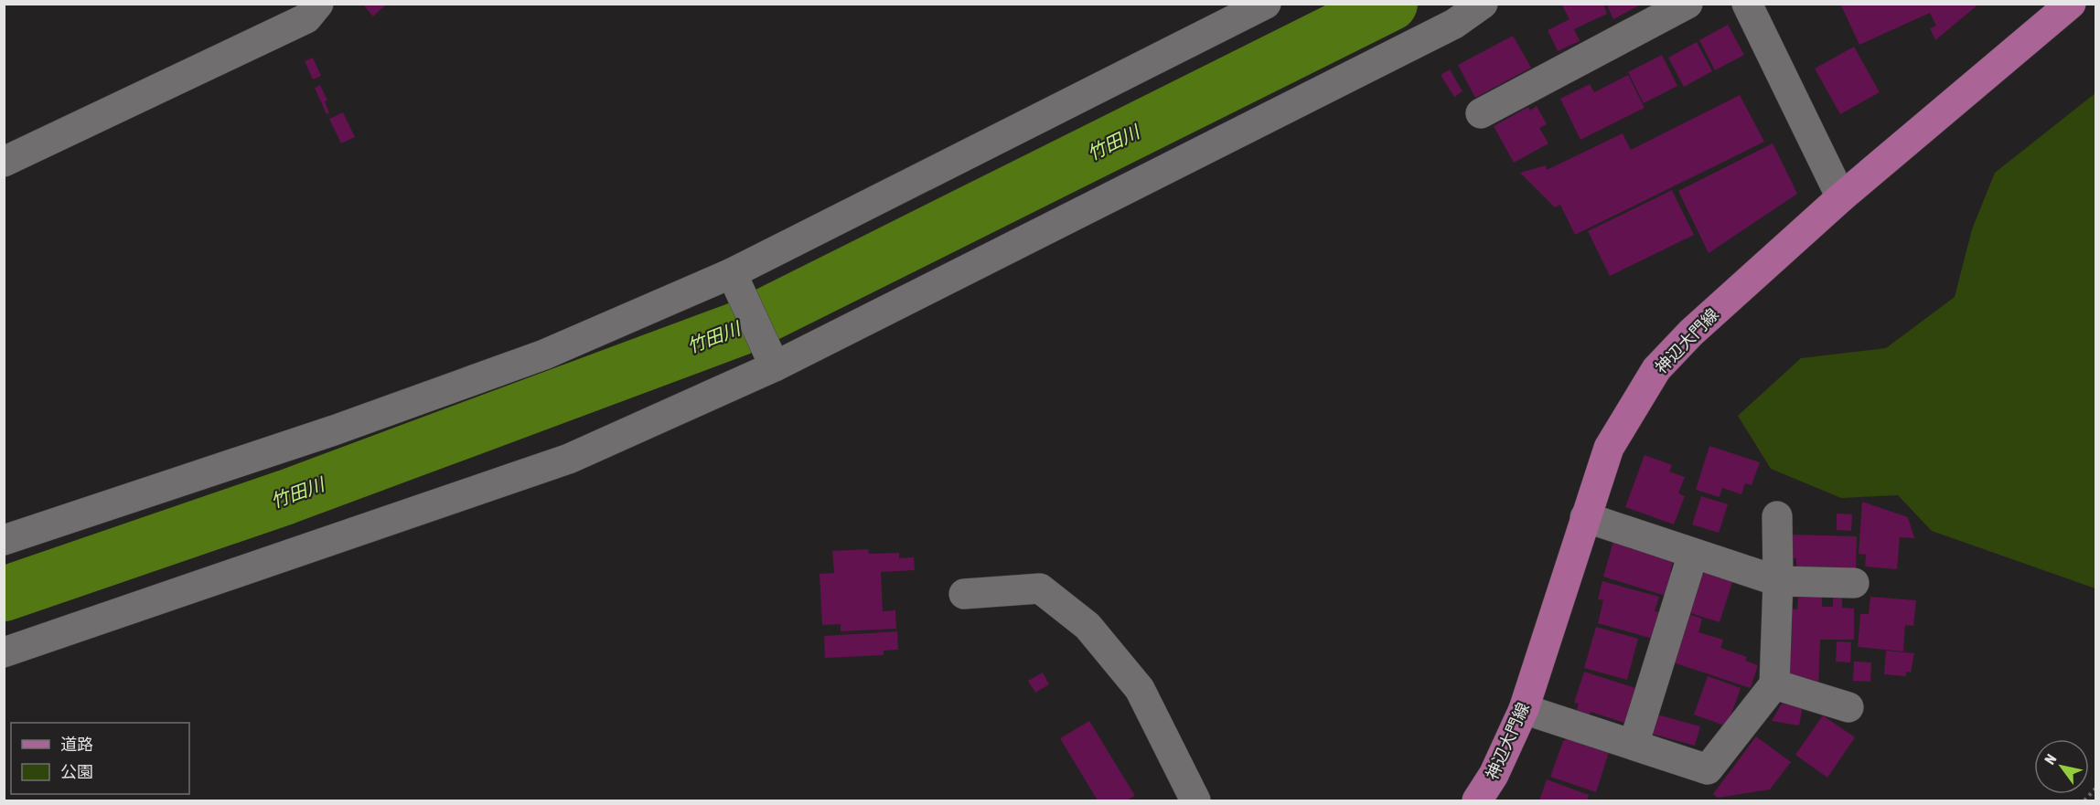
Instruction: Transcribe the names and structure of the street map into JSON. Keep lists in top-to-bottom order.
{
  "streets": {
    "main road": ["神辺大門線"]
  },
  "water": ["竹田川"],
  "legend": ["道路", "公園"],
  "north": "top left"
}
